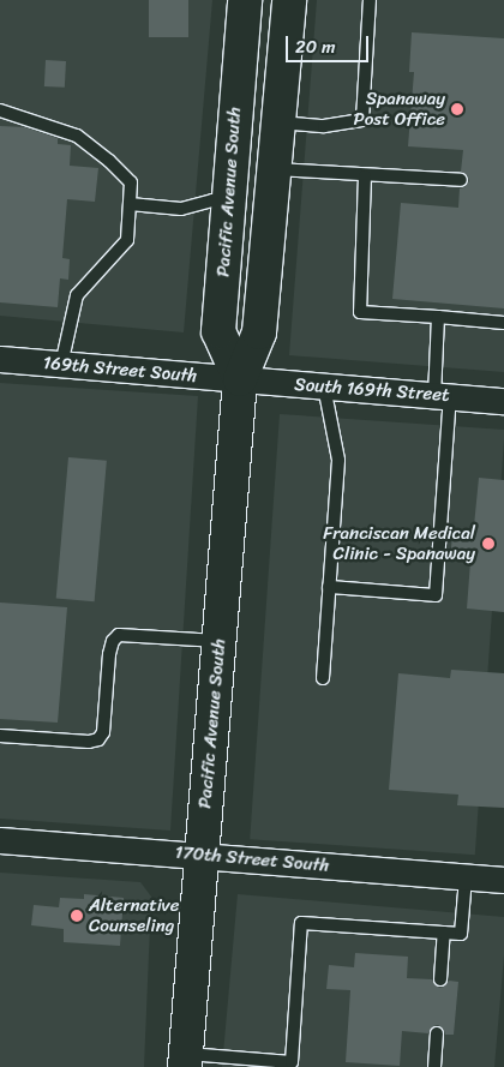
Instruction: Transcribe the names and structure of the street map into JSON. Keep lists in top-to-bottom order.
{
  "streets": {
    "main road": ["Pacific Avenue South"],
    "street": ["169th Street South", "South 169th Street", "170th Street South"]
  },
  "crossings": [
    ["Pacific Avenue South", "169th Street South"],
    ["Pacific Avenue South", "South 169th Street"],
    ["Pacific Avenue South", "170th Street South"],
    ["169th Street South", "South 169th Street"]
  ],
  "places": ["Spanaway Post Office", "Franciscan Medical Clinic - Spanaway", "Alternative Counseling"],
  "scale_bar": "20 m"
}
